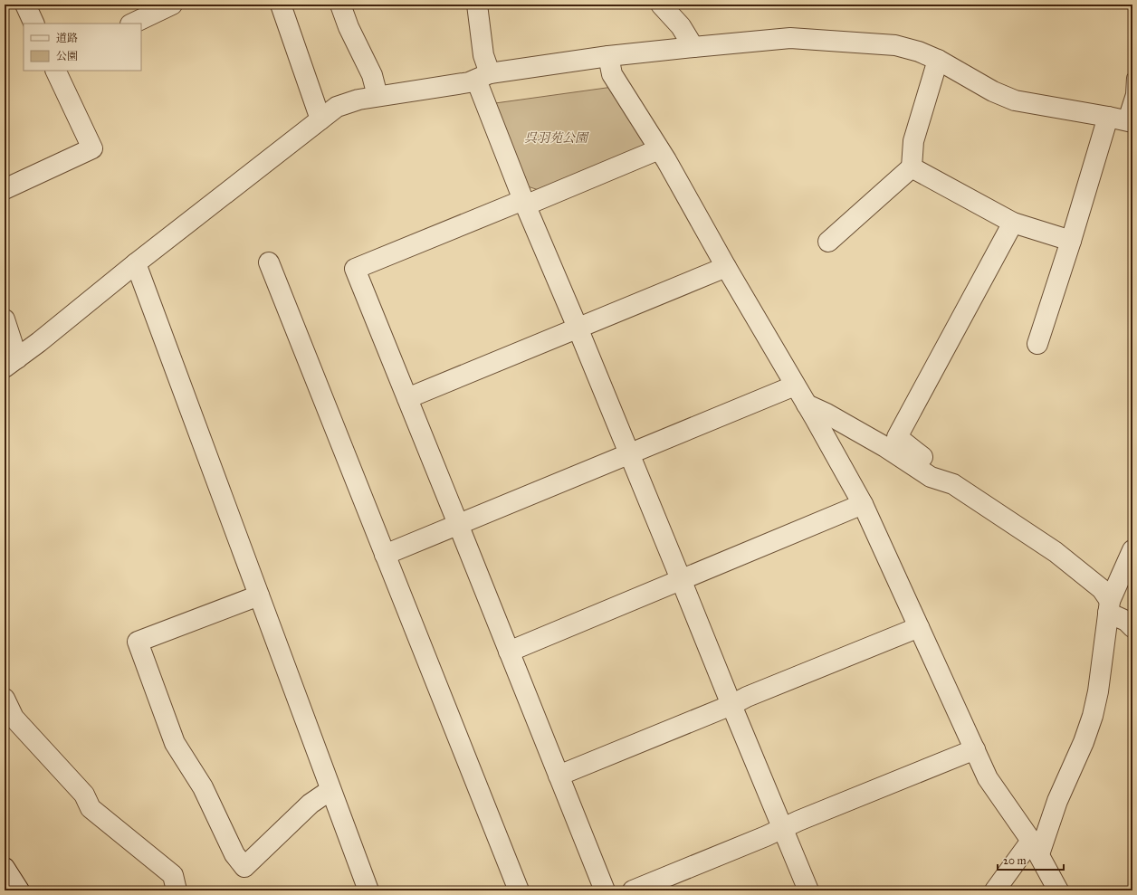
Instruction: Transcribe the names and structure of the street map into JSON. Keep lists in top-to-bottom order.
{
  "parks": ["呉羽苑公園"],
  "legend": ["道路", "公園"],
  "scale_bar": "20 m"
}
